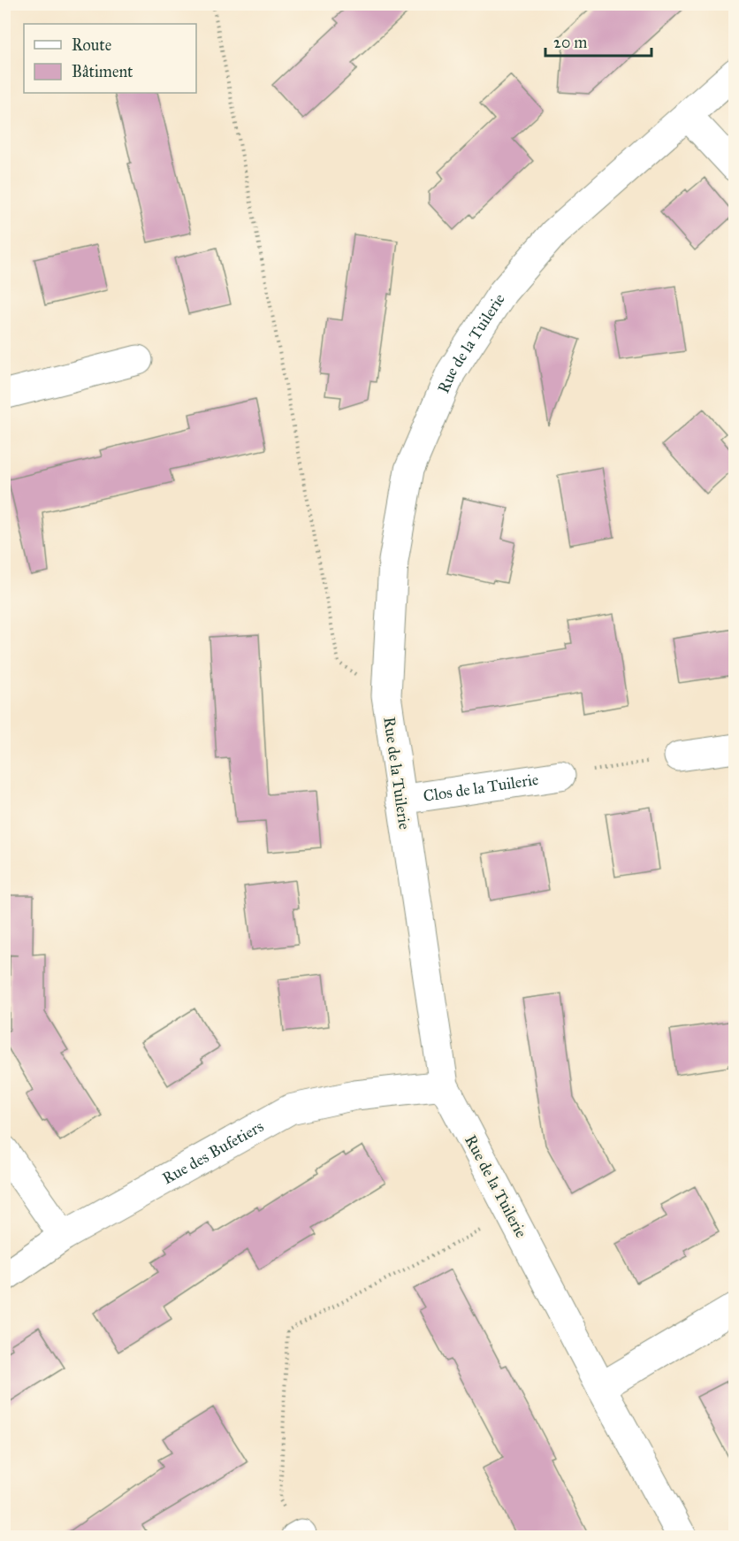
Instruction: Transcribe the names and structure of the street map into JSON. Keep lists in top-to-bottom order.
{
  "streets": {
    "street": ["Rue de la Tuilerie", "Clos de la Tuilerie", "Rue des Bufetiers"]
  },
  "crossings": [
    ["Rue de la Tuilerie", "Clos de la Tuilerie"],
    ["Rue de la Tuilerie", "Rue des Bufetiers"]
  ],
  "legend": ["Route", "Bâtiment"],
  "scale_bar": "20 m"
}
